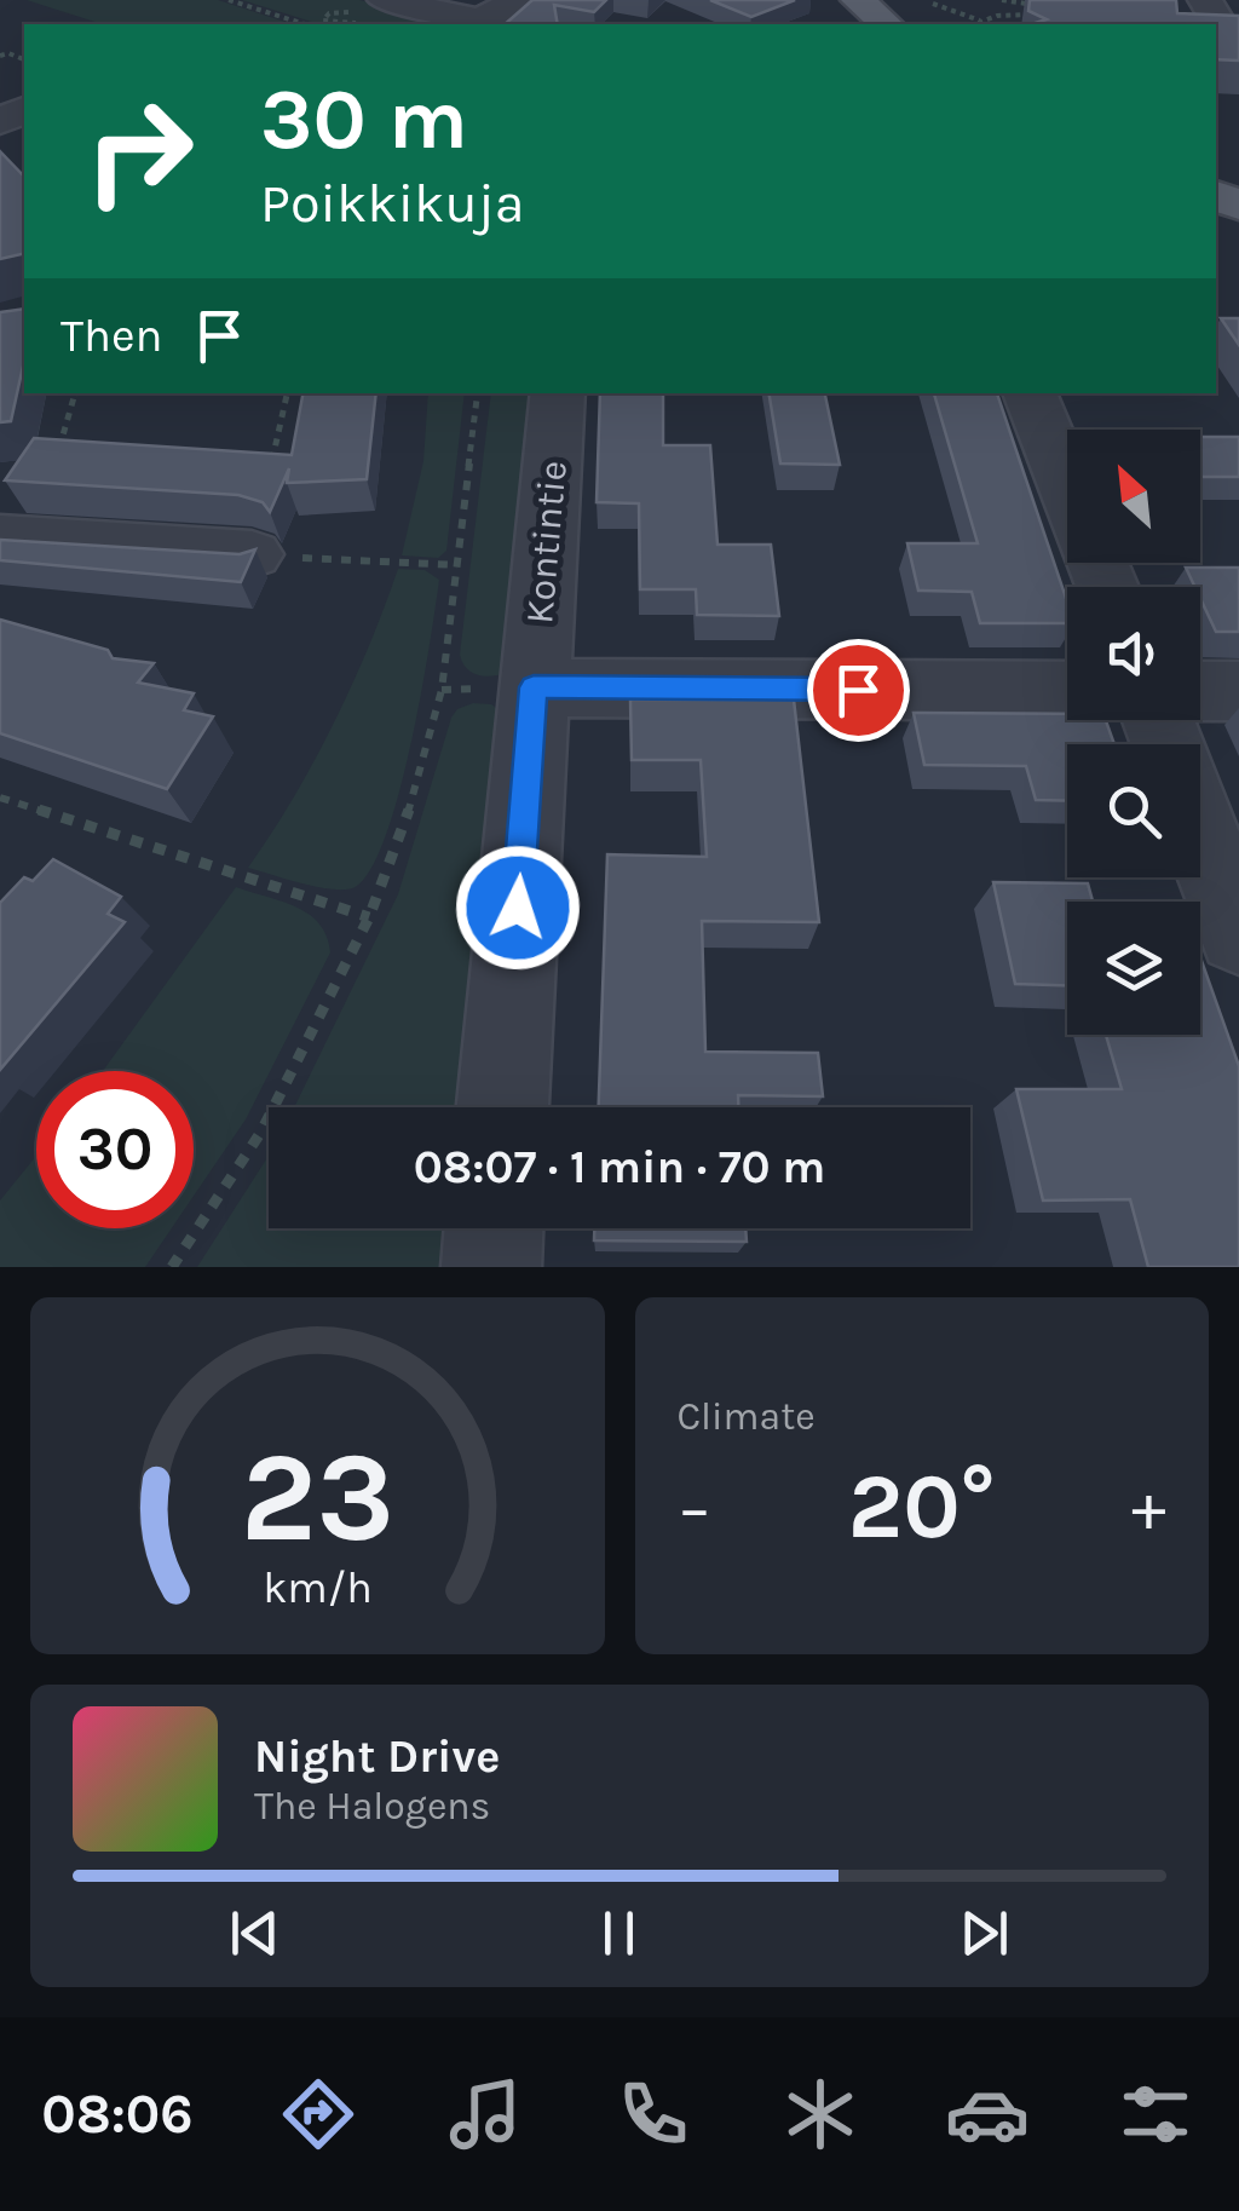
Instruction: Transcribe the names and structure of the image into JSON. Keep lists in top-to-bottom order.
{
  "streets": {
    "street": ["Kontintie"]
  },
  "north": "top left",
  "page": {
    "turn": ["30 m", "Poikkikuja"],
    "then": "Then",
    "limit": "30",
    "trip": "08:07 · 1 min · 70 m",
    "tile": "Climate",
    "heat": ["−", "20°", "+"],
    "song": ["Night Drive", "The Halogens"],
    "tabs": "08:06",
    "gauge": ["23", "km/h"]
  }
}
